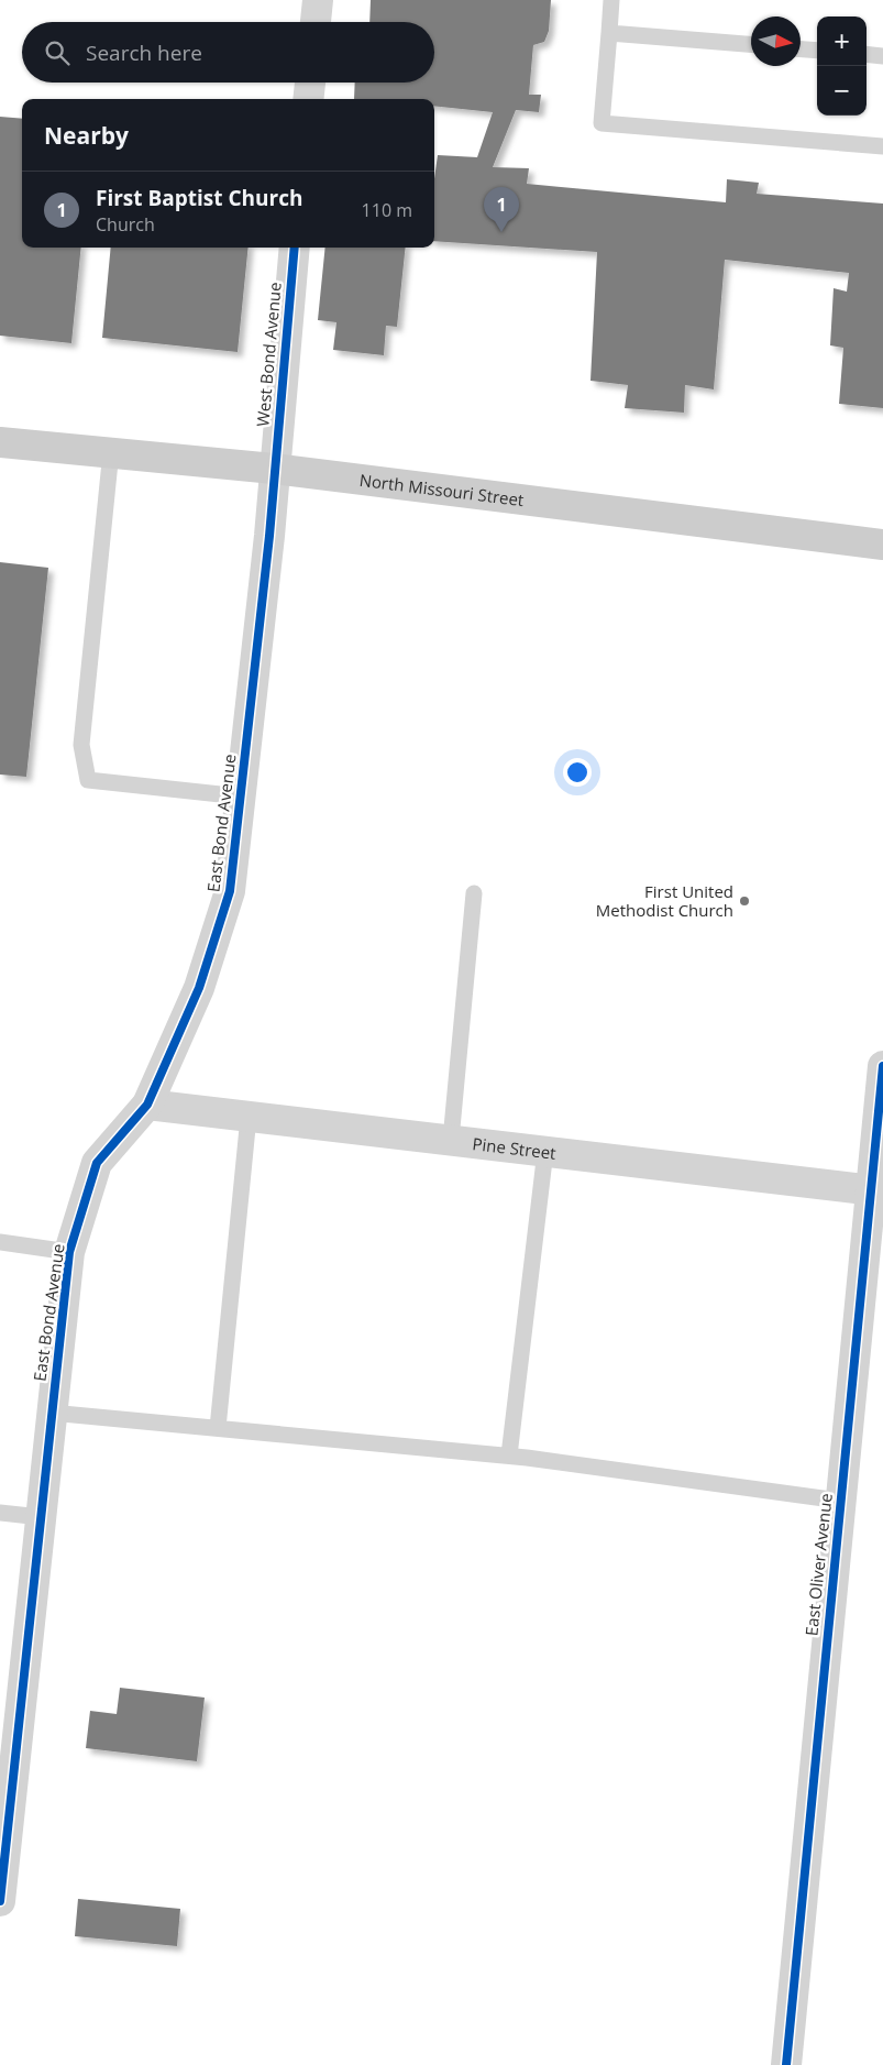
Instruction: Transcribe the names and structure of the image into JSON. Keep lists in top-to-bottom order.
{
  "streets": {
    "main road": ["North Missouri Street"],
    "street": [
      "West Bond Avenue",
      "East Bond Avenue",
      "Pine Street",
      "East Oliver Avenue"
    ]
  },
  "crossings": [
    ["West Bond Avenue", "North Missouri Street"],
    ["West Bond Avenue", "East Bond Avenue"],
    ["North Missouri Street", "East Bond Avenue"],
    ["East Bond Avenue", "Pine Street"],
    ["Pine Street", "East Oliver Avenue"]
  ],
  "places": ["First United Methodist Church"],
  "north": "right",
  "page": {
    "map_buttons": ["+", "−"],
    "search": "Search here",
    "heading": "Nearby",
    "list": [
      {
        "mark": "1",
        "name": "First Baptist Church",
        "note": "Church",
        "value": "110 m"
      }
    ],
    "pins": "1"
  }
}
